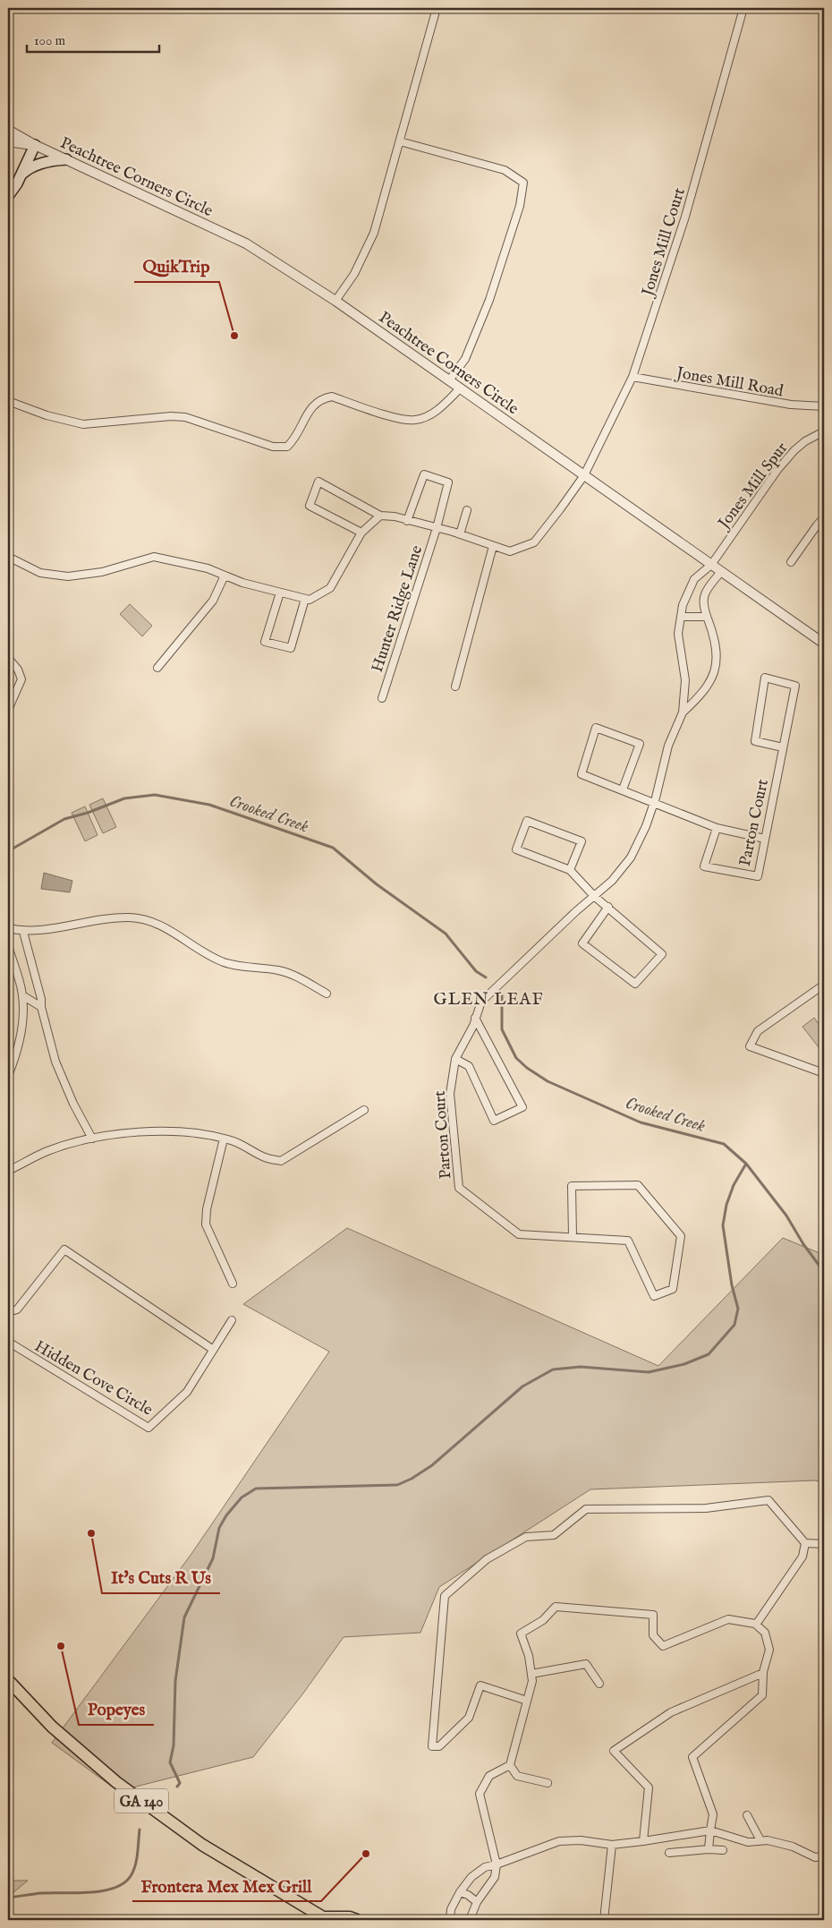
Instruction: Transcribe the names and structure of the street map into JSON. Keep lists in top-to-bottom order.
{
  "streets": {
    "main road": ["GA 140"],
    "street": [
      "Peachtree Corners Circle",
      "Jones Mill Court",
      "Jones Mill Road",
      "Jones Mill Spur",
      "Hunter Ridge Lane",
      "Parton Court",
      "Hidden Cove Circle"
    ]
  },
  "crossings": [
    ["Peachtree Corners Circle", "Jones Mill Court"],
    ["Peachtree Corners Circle", "Jones Mill Spur"],
    ["Peachtree Corners Circle", "Hunter Ridge Lane"],
    ["Peachtree Corners Circle", "Parton Court"],
    ["Jones Mill Court", "Jones Mill Road"],
    ["Jones Mill Court", "Hunter Ridge Lane"],
    ["Jones Mill Spur", "Parton Court"]
  ],
  "districts": ["GLEN LEAF"],
  "water": ["Crooked Creek"],
  "places": [
    "QuikTrip",
    "It's Cuts R Us",
    "Popeyes",
    "Frontera Mex Mex Grill"
  ],
  "scale_bar": "100 m"
}
